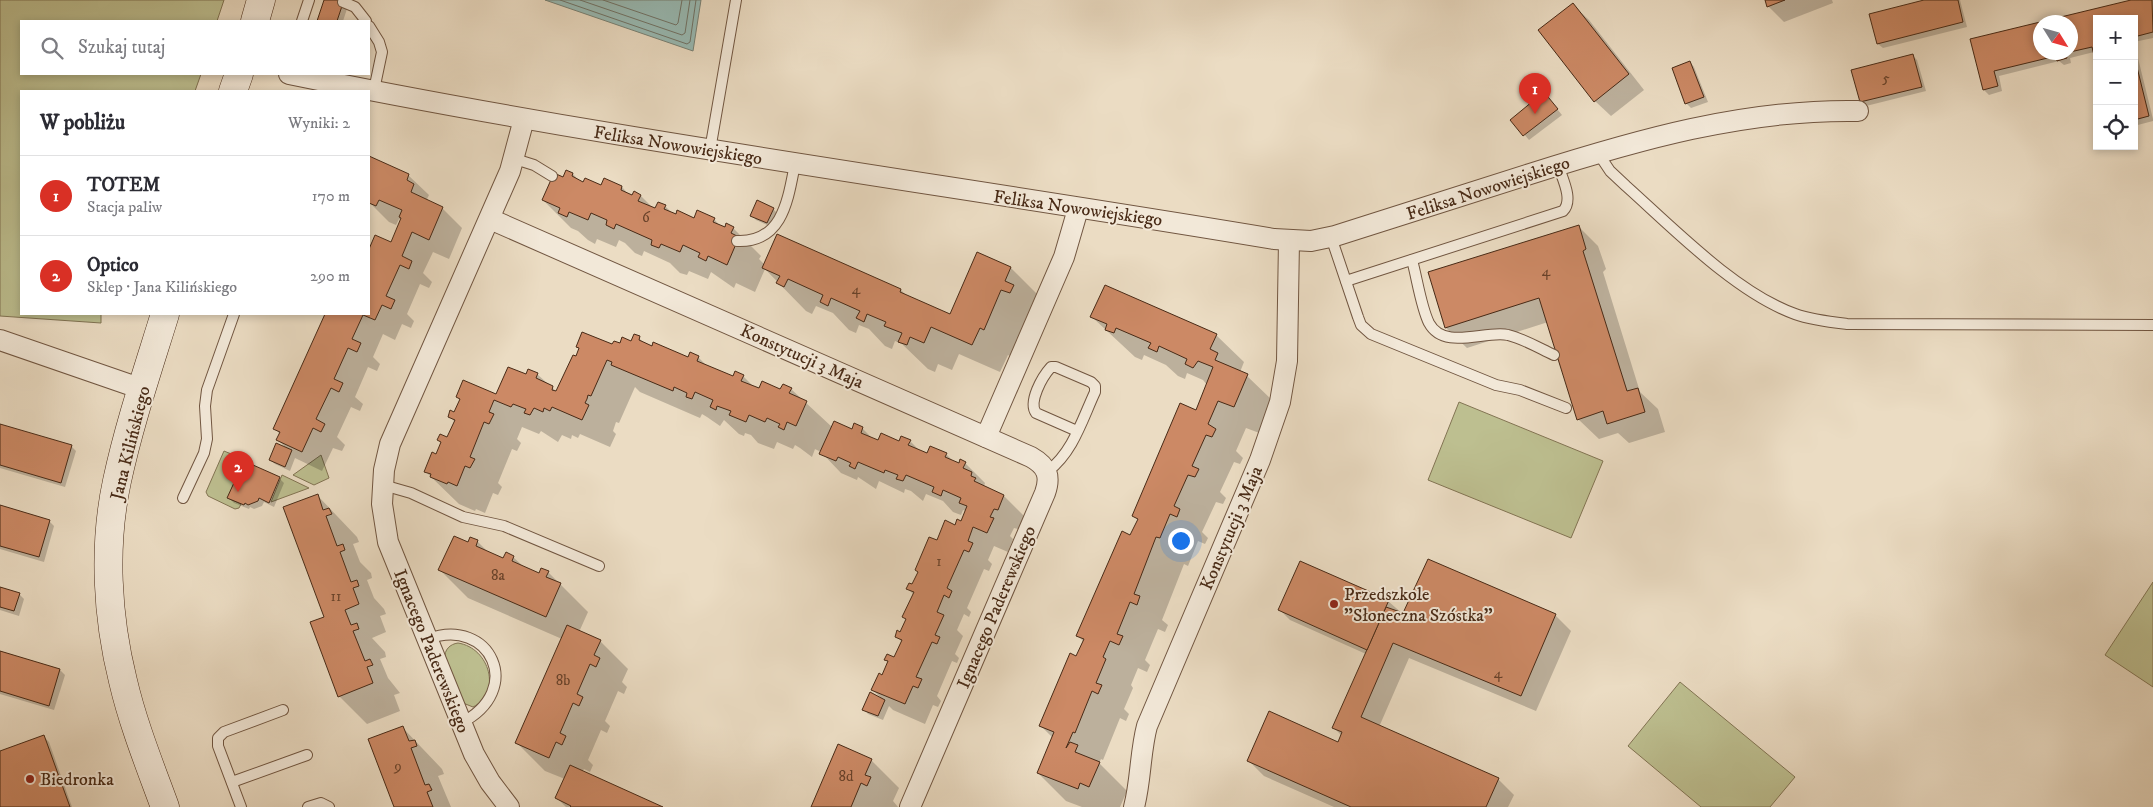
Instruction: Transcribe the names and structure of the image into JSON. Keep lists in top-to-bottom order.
{
  "streets": {
    "main road": ["Jana Kilińskiego"],
    "street": ["Feliksa Nowowiejskiego", "Konstytucji 3 Maja", "Ignacego Paderewskiego"]
  },
  "crossings": [
    ["Feliksa Nowowiejskiego", "Konstytucji 3 Maja"],
    ["Konstytucji 3 Maja", "Ignacego Paderewskiego"]
  ],
  "places": ["Przedszkole \"Słoneczna Szóstka\"", "Biedronka"],
  "house_numbers": [
    "5",
    "6",
    "4",
    "4",
    "1",
    "8a",
    "11",
    "4",
    "8b",
    "9",
    "8d"
  ],
  "north": "bottom right",
  "page": {
    "map_buttons": ["+", "−"],
    "search": "Szukaj tutaj",
    "pins": ["1", "2"],
    "heading": ["W pobliżu", "Wyniki: 2"],
    "list": [
      {
        "mark": "1",
        "name": "TOTEM",
        "note": "Stacja paliw",
        "value": "170 m"
      },
      {
        "mark": "2",
        "name": "Optico",
        "note": "Sklep · Jana Kilińskiego",
        "value": "290 m"
      }
    ]
  }
}
